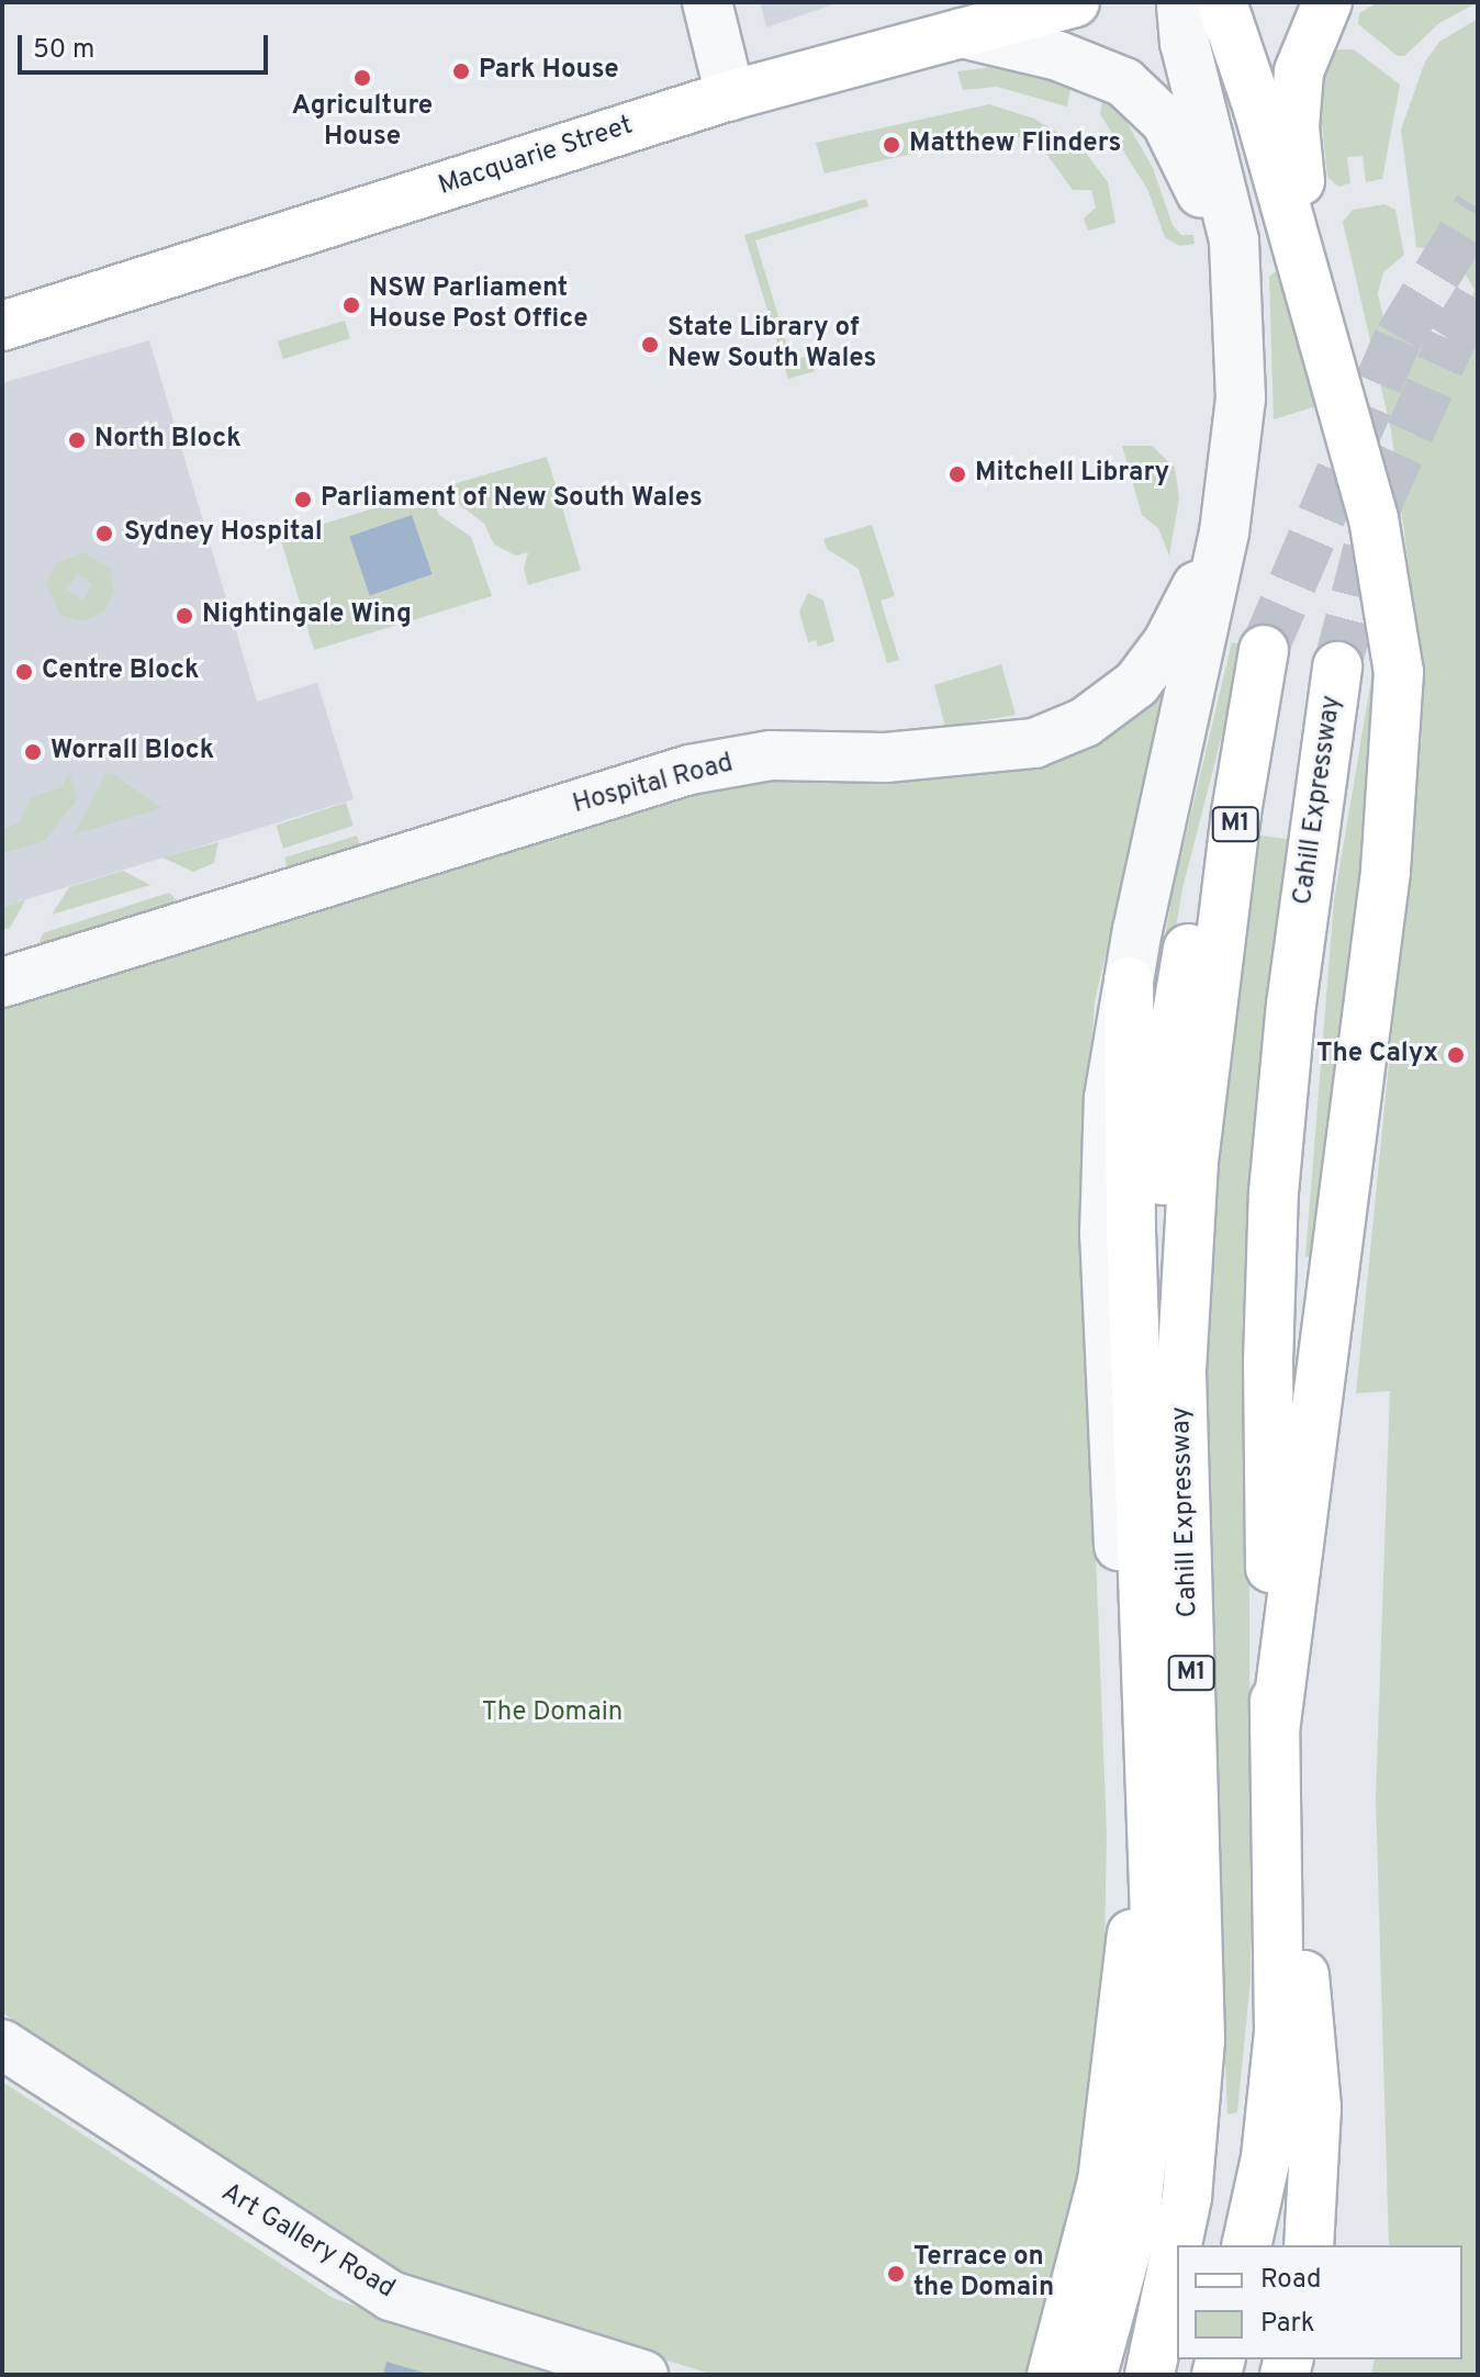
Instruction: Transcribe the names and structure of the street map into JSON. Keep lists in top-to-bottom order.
{
  "streets": {
    "main road": ["Macquarie Street", "Cahill Expressway", "M1"],
    "street": ["Hospital Road", "Art Gallery Road"]
  },
  "parks": ["The Domain"],
  "places": [
    "Park House",
    "Agriculture House",
    "Matthew Flinders",
    "NSW Parliament House Post Office",
    "State Library of New South Wales",
    "North Block",
    "Mitchell Library",
    "Parliament of New South Wales",
    "Sydney Hospital",
    "Nightingale Wing",
    "Centre Block",
    "Worrall Block",
    "The Calyx",
    "Terrace on the Domain"
  ],
  "legend": ["Road", "Park"],
  "scale_bar": "50 m"
}
